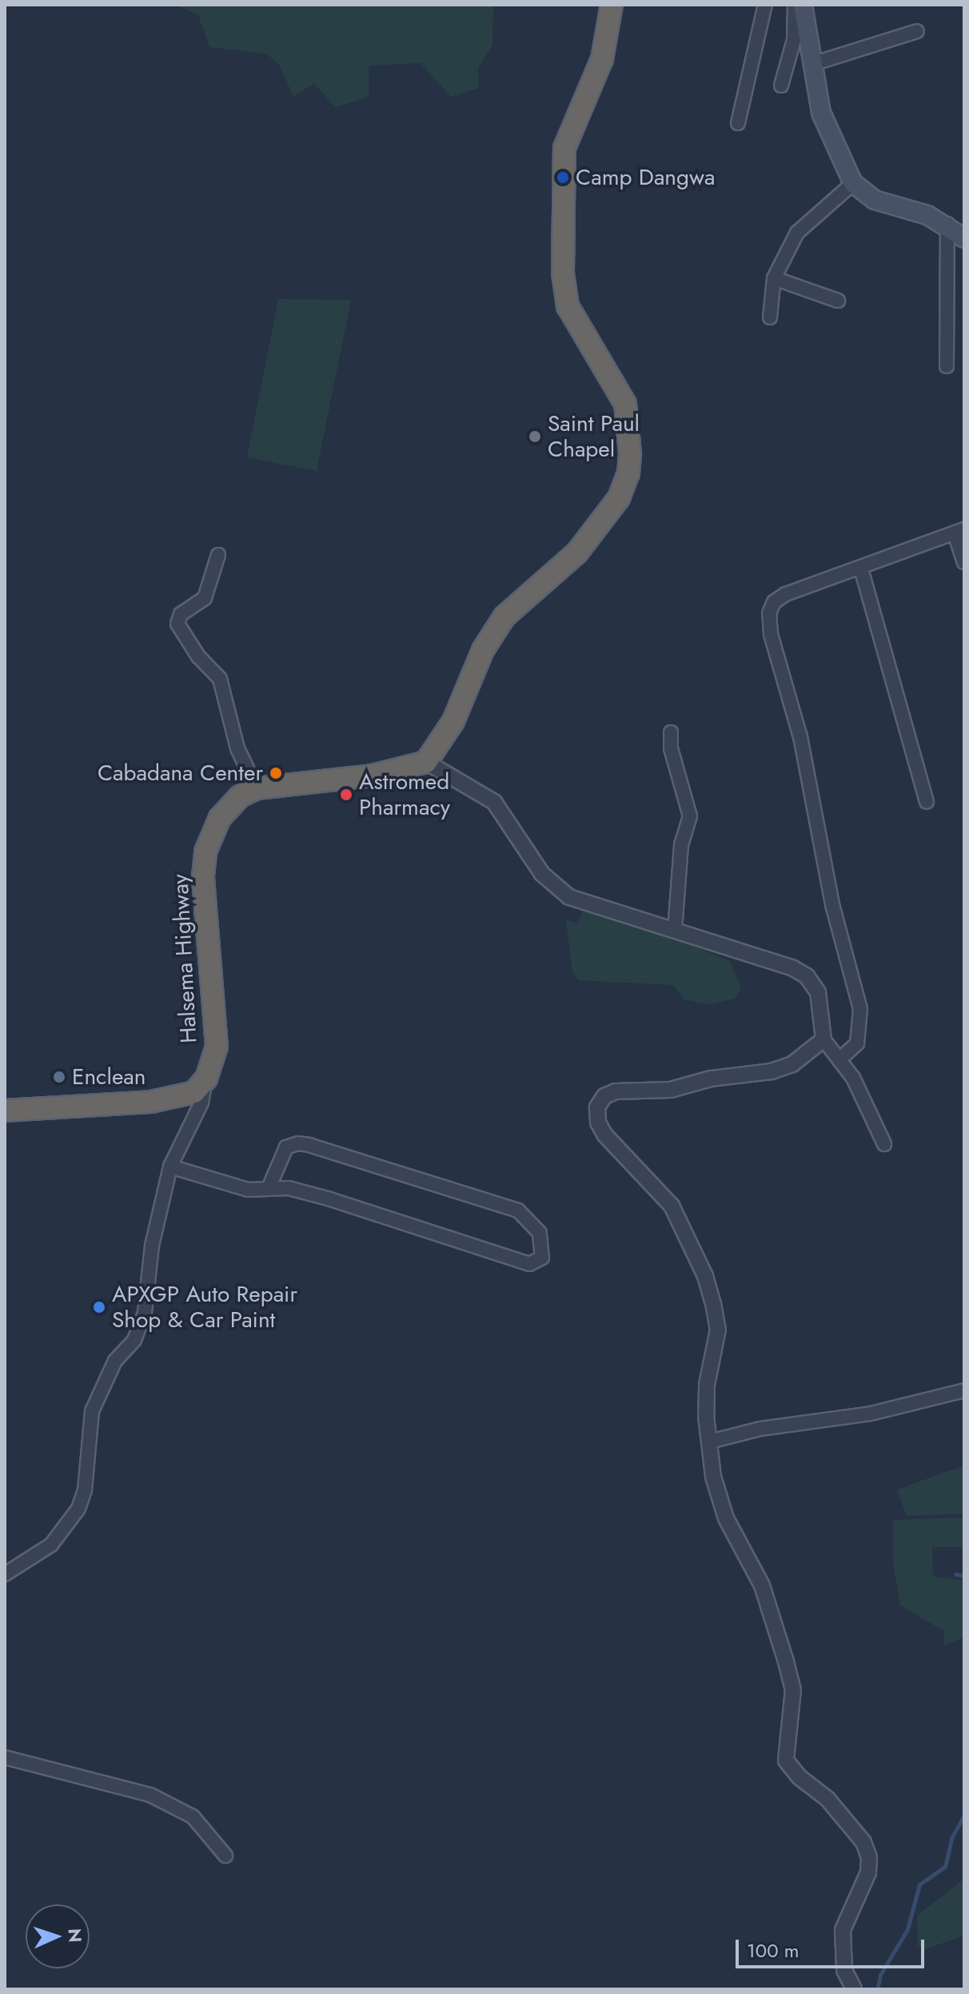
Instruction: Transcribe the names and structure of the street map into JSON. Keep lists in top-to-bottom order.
{
  "streets": {
    "highway": ["Halsema Highway"]
  },
  "places": [
    "Camp Dangwa",
    "Saint Paul Chapel",
    "Cabadana Center",
    "Astromed Pharmacy",
    "Enclean",
    "APXGP Auto Repair Shop & Car Paint"
  ],
  "scale_bar": "100 m",
  "north": "right"
}
